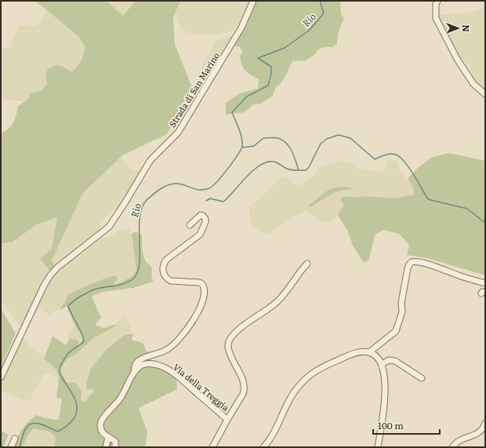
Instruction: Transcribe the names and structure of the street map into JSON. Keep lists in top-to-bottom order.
{
  "streets": {
    "street": ["Strada di San Marino", "Via della Treggia"]
  },
  "water": ["Rio"],
  "scale_bar": "100 m",
  "north": "right"
}
